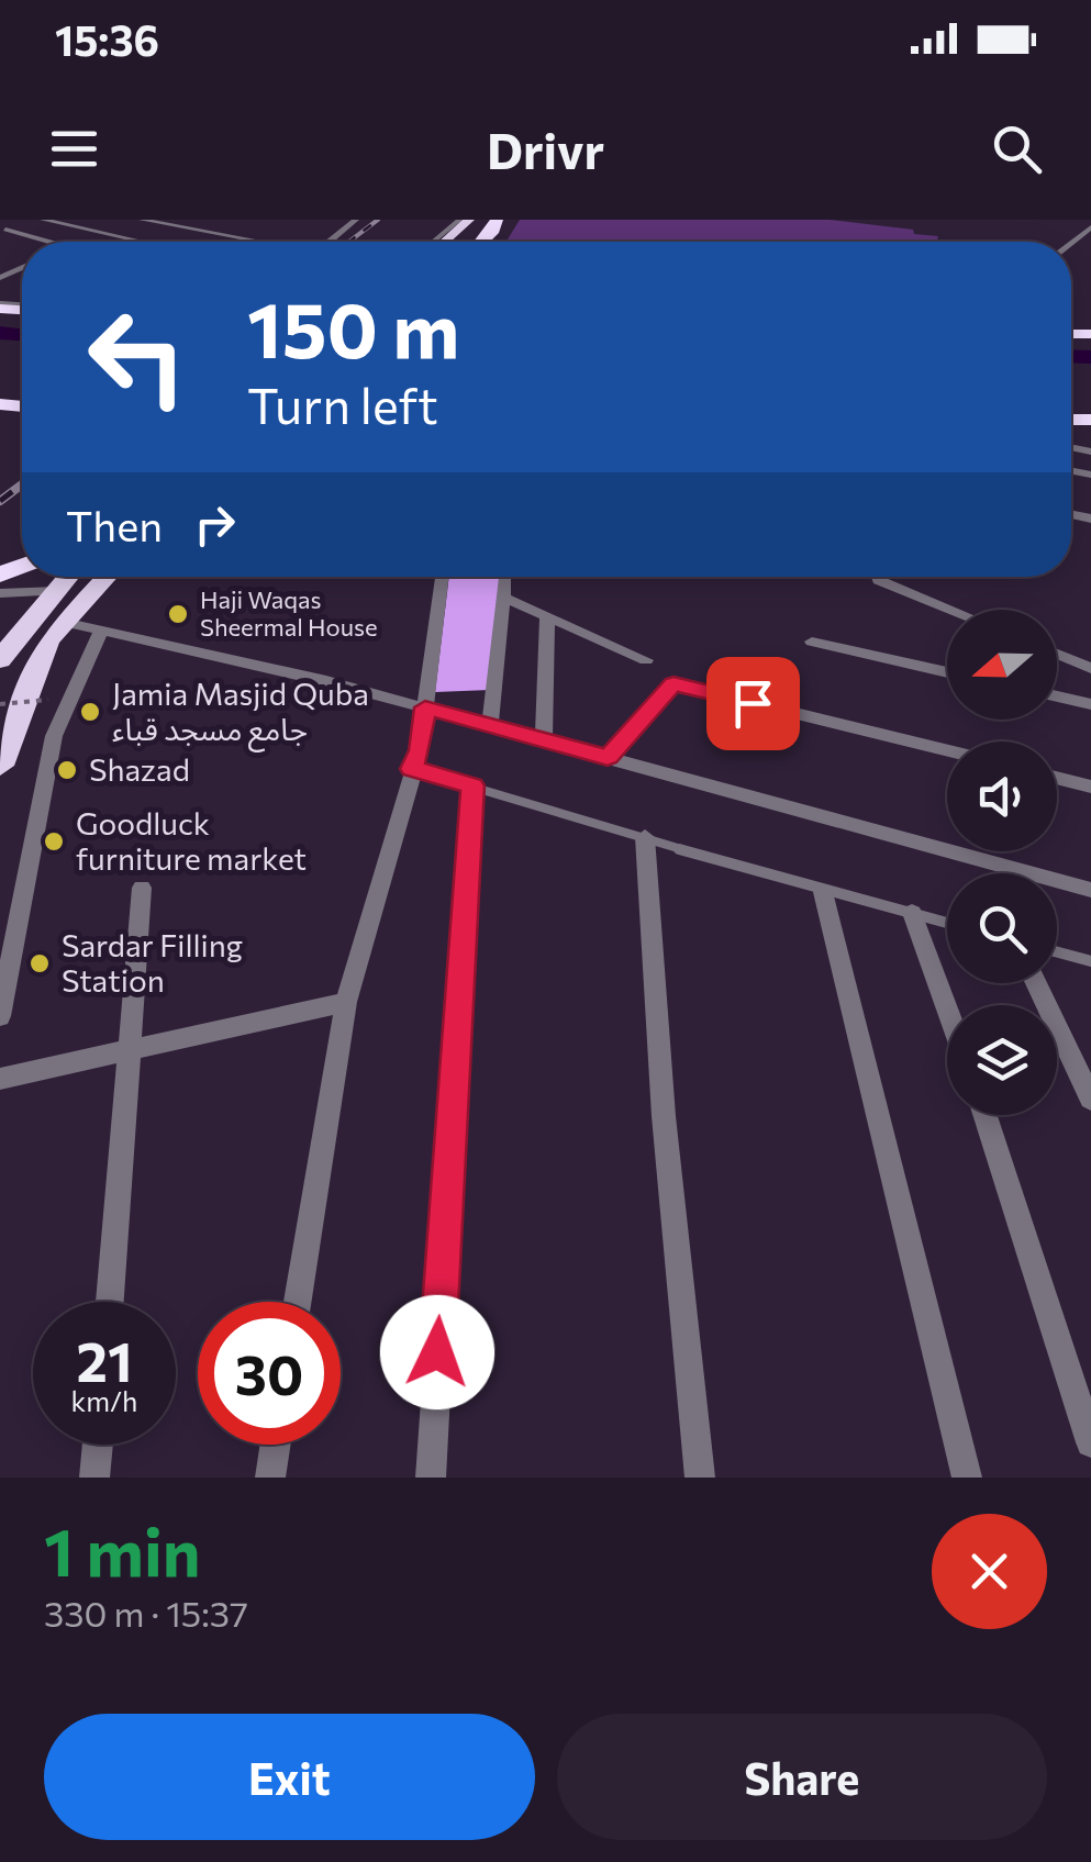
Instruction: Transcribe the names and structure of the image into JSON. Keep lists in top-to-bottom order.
{
  "places": [
    "Haji Waqas Sheermal House",
    "Jamia Masjid Quba جامع مسجد قباء",
    "Shazad",
    "Goodluck furniture market",
    "Sardar Filling Station"
  ],
  "north": "left",
  "page": {
    "status": "15:36",
    "header": "Drivr",
    "turn": ["150 m", "Turn left"],
    "then": "Then",
    "speed": "21 km/h",
    "limit": "30",
    "heading": ["1 min", "330 m · 15:37"],
    "buttons": ["Exit", "Share"]
  }
}
